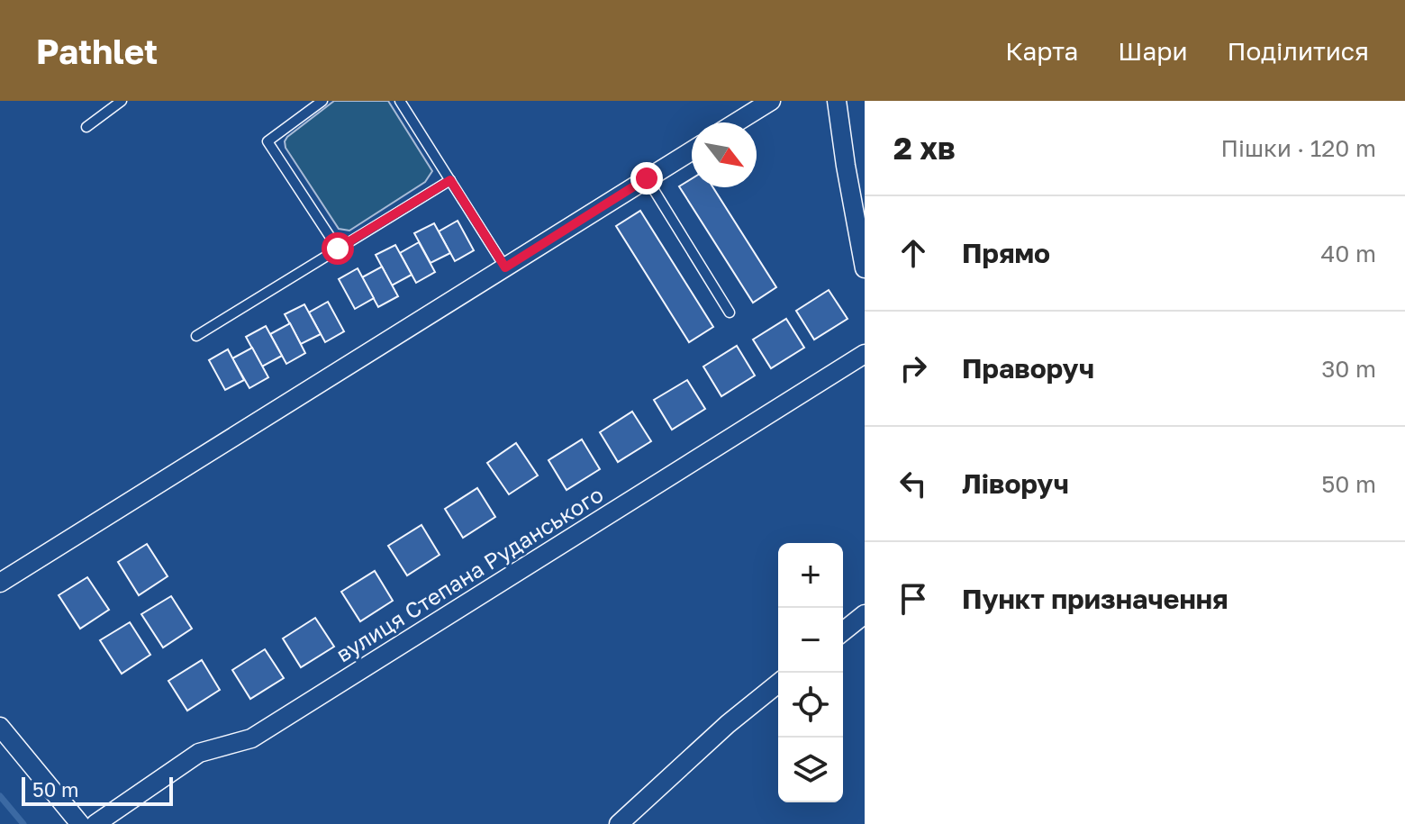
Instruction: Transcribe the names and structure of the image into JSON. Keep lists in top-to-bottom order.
{
  "streets": {
    "street": ["вулиця Степана Руданського"]
  },
  "scale_bar": "50 m",
  "north": "bottom right",
  "page": {
    "header": "Pathlet",
    "nav": ["Карта", "Шари", "Поділитися"],
    "heading": ["2 хв", "Пішки · 120 m"],
    "list": [
      ["Прямо", "40 m"],
      ["Праворуч", "30 m"],
      ["Ліворуч", "50 m"],
      "Пункт призначення"
    ],
    "map_buttons": ["+", "−"],
    "scale": "50 m"
  }
}
